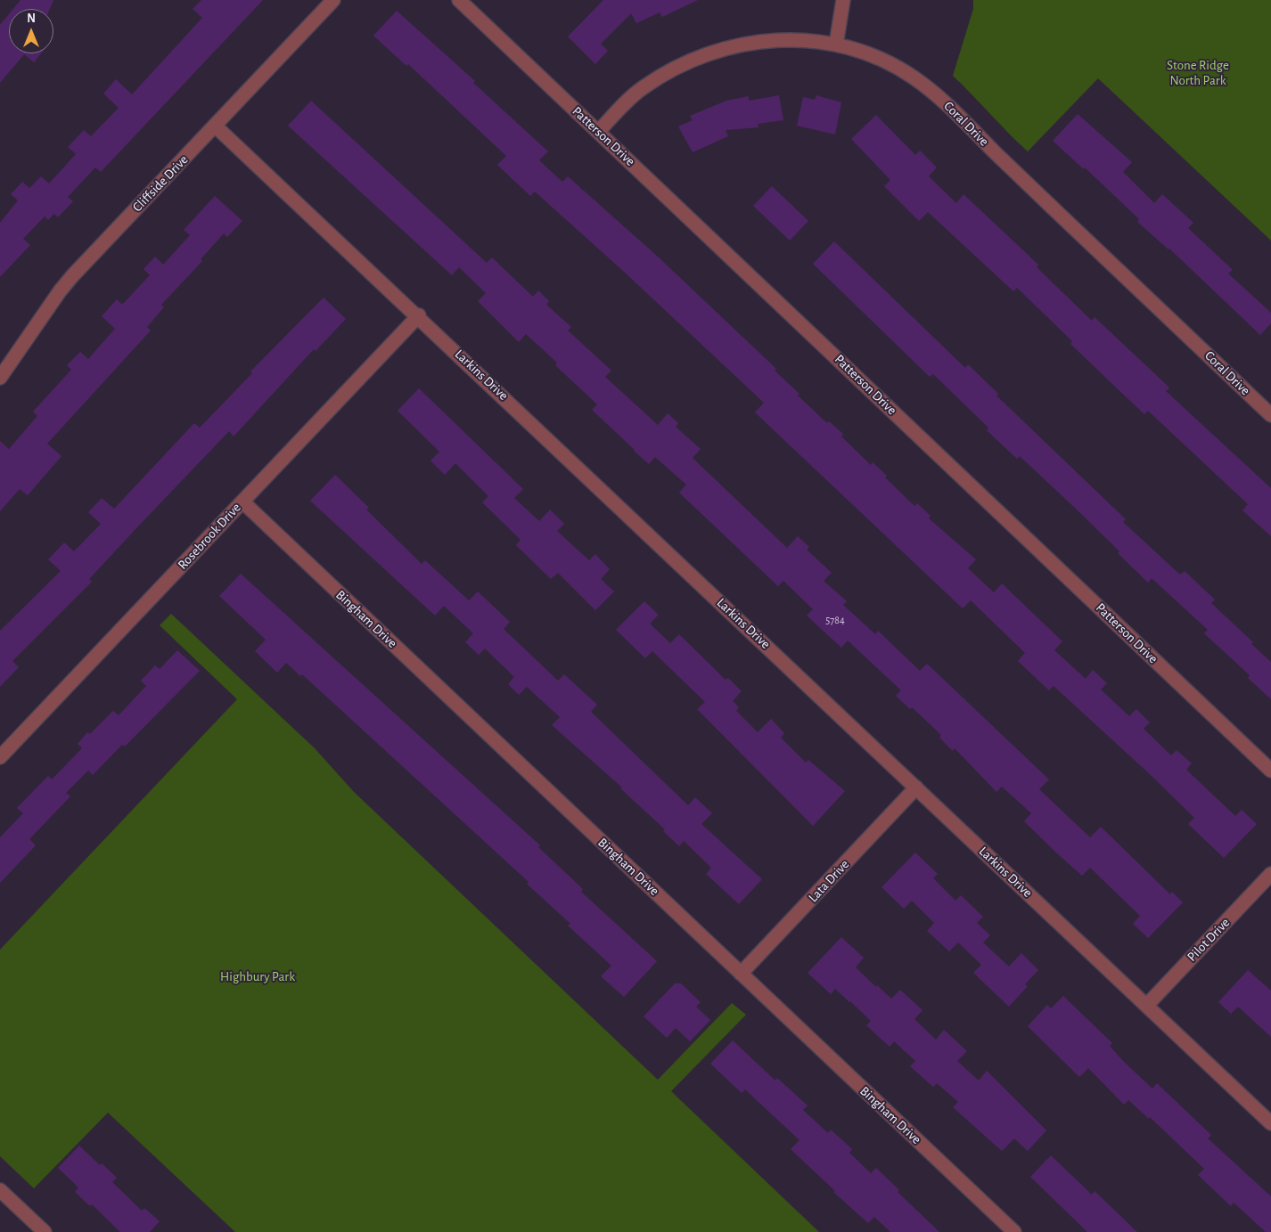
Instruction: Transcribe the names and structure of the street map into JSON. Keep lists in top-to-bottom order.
{
  "streets": {
    "street": [
      "Coral Drive",
      "Patterson Drive",
      "Cliffside Drive",
      "Larkins Drive",
      "Rosebrook Drive",
      "Bingham Drive",
      "Lata Drive",
      "Pilot Drive"
    ]
  },
  "crossings": [
    ["Coral Drive", "Patterson Drive"],
    ["Cliffside Drive", "Larkins Drive"],
    ["Larkins Drive", "Rosebrook Drive"],
    ["Larkins Drive", "Lata Drive"],
    ["Larkins Drive", "Pilot Drive"],
    ["Rosebrook Drive", "Bingham Drive"],
    ["Bingham Drive", "Lata Drive"]
  ],
  "parks": ["Stone Ridge North Park", "Highbury Park"],
  "house_numbers": ["5784"],
  "north": "top"
}
